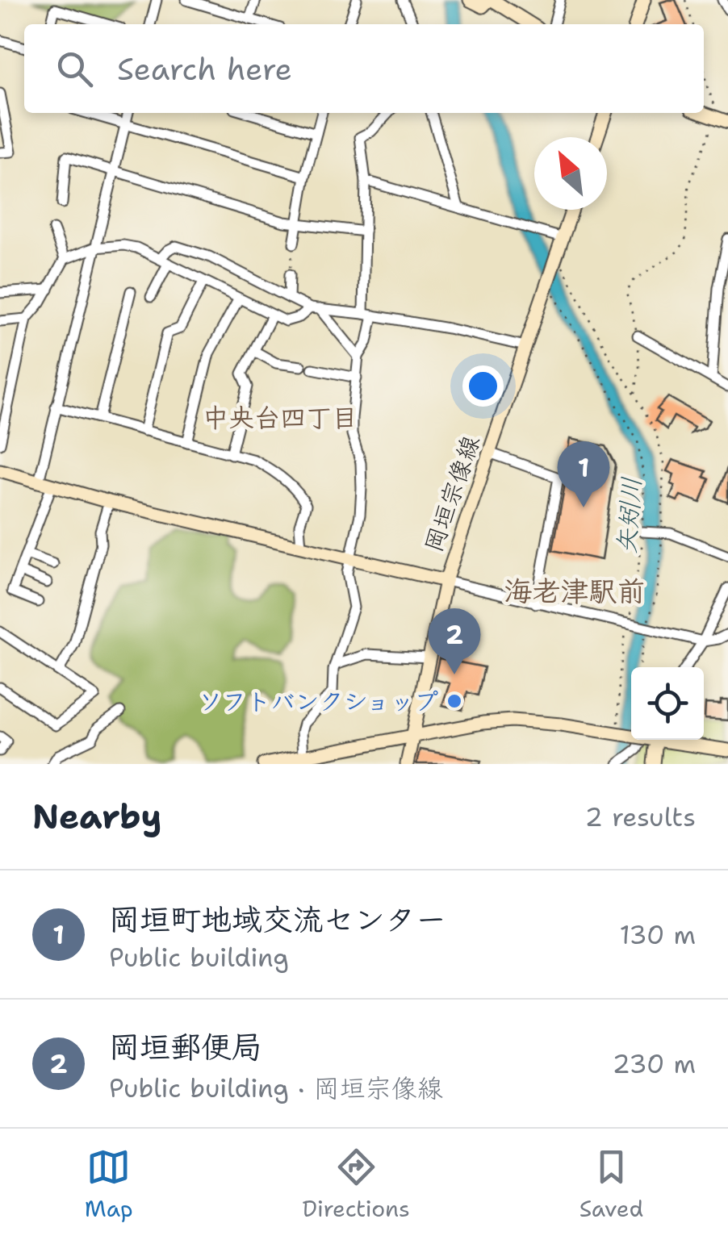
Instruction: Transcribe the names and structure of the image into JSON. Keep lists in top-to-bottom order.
{
  "streets": {
    "main road": ["岡垣宗像線"]
  },
  "districts": ["中央台四丁目", "海老津駅前"],
  "water": ["矢矧川"],
  "places": ["ソフトバンクショップ"],
  "north": "top left",
  "page": {
    "search": "Search here",
    "pins": ["1", "2"],
    "heading": ["Nearby", "2 results"],
    "list": [
      {
        "mark": "1",
        "name": "岡垣町地域交流センター",
        "note": "Public building",
        "value": "130 m"
      },
      {
        "mark": "2",
        "name": "岡垣郵便局",
        "note": "Public building · 岡垣宗像線",
        "value": "230 m"
      }
    ],
    "nav": ["Map", "Directions", "Saved"]
  }
}
